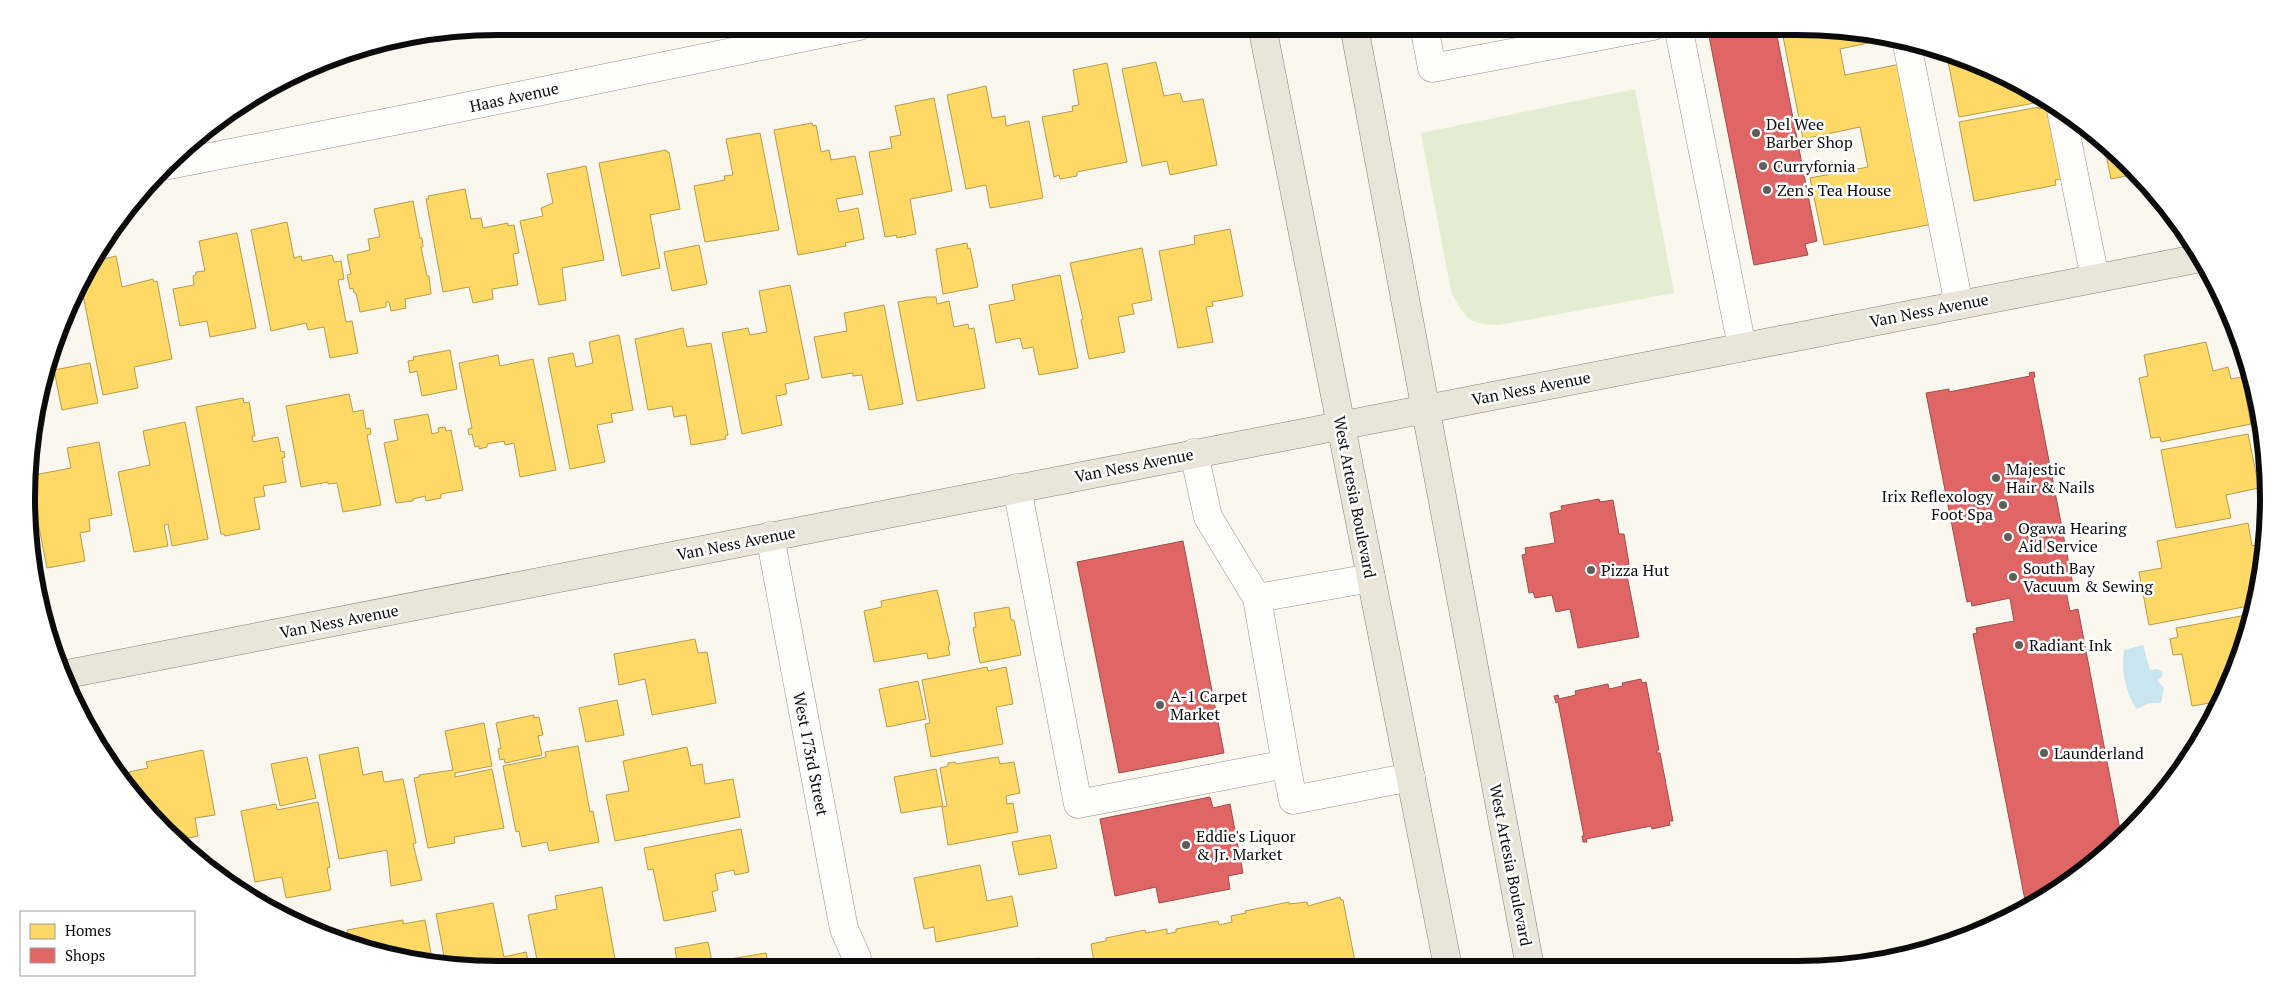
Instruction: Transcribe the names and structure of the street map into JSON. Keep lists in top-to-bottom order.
{
  "streets": {
    "main road": ["Van Ness Avenue", "West Artesia Boulevard"],
    "street": ["Haas Avenue", "West 173rd Street"]
  },
  "crossings": [
    ["Van Ness Avenue", "West Artesia Boulevard"],
    ["Van Ness Avenue", "West 173rd Street"]
  ],
  "places": [
    "Del Wee Barber Shop",
    "Curryfornia",
    "Zen's Tea House",
    "Majestic Hair & Nails",
    "Irix Reflexology Foot Spa",
    "Ogawa Hearing Aid Service",
    "Pizza Hut",
    "South Bay Vacuum & Sewing",
    "Radiant Ink",
    "A-1 Carpet Market",
    "Launderland",
    "Eddie's Liquor & Jr. Market"
  ],
  "legend": ["Homes", "Shops"]
}
